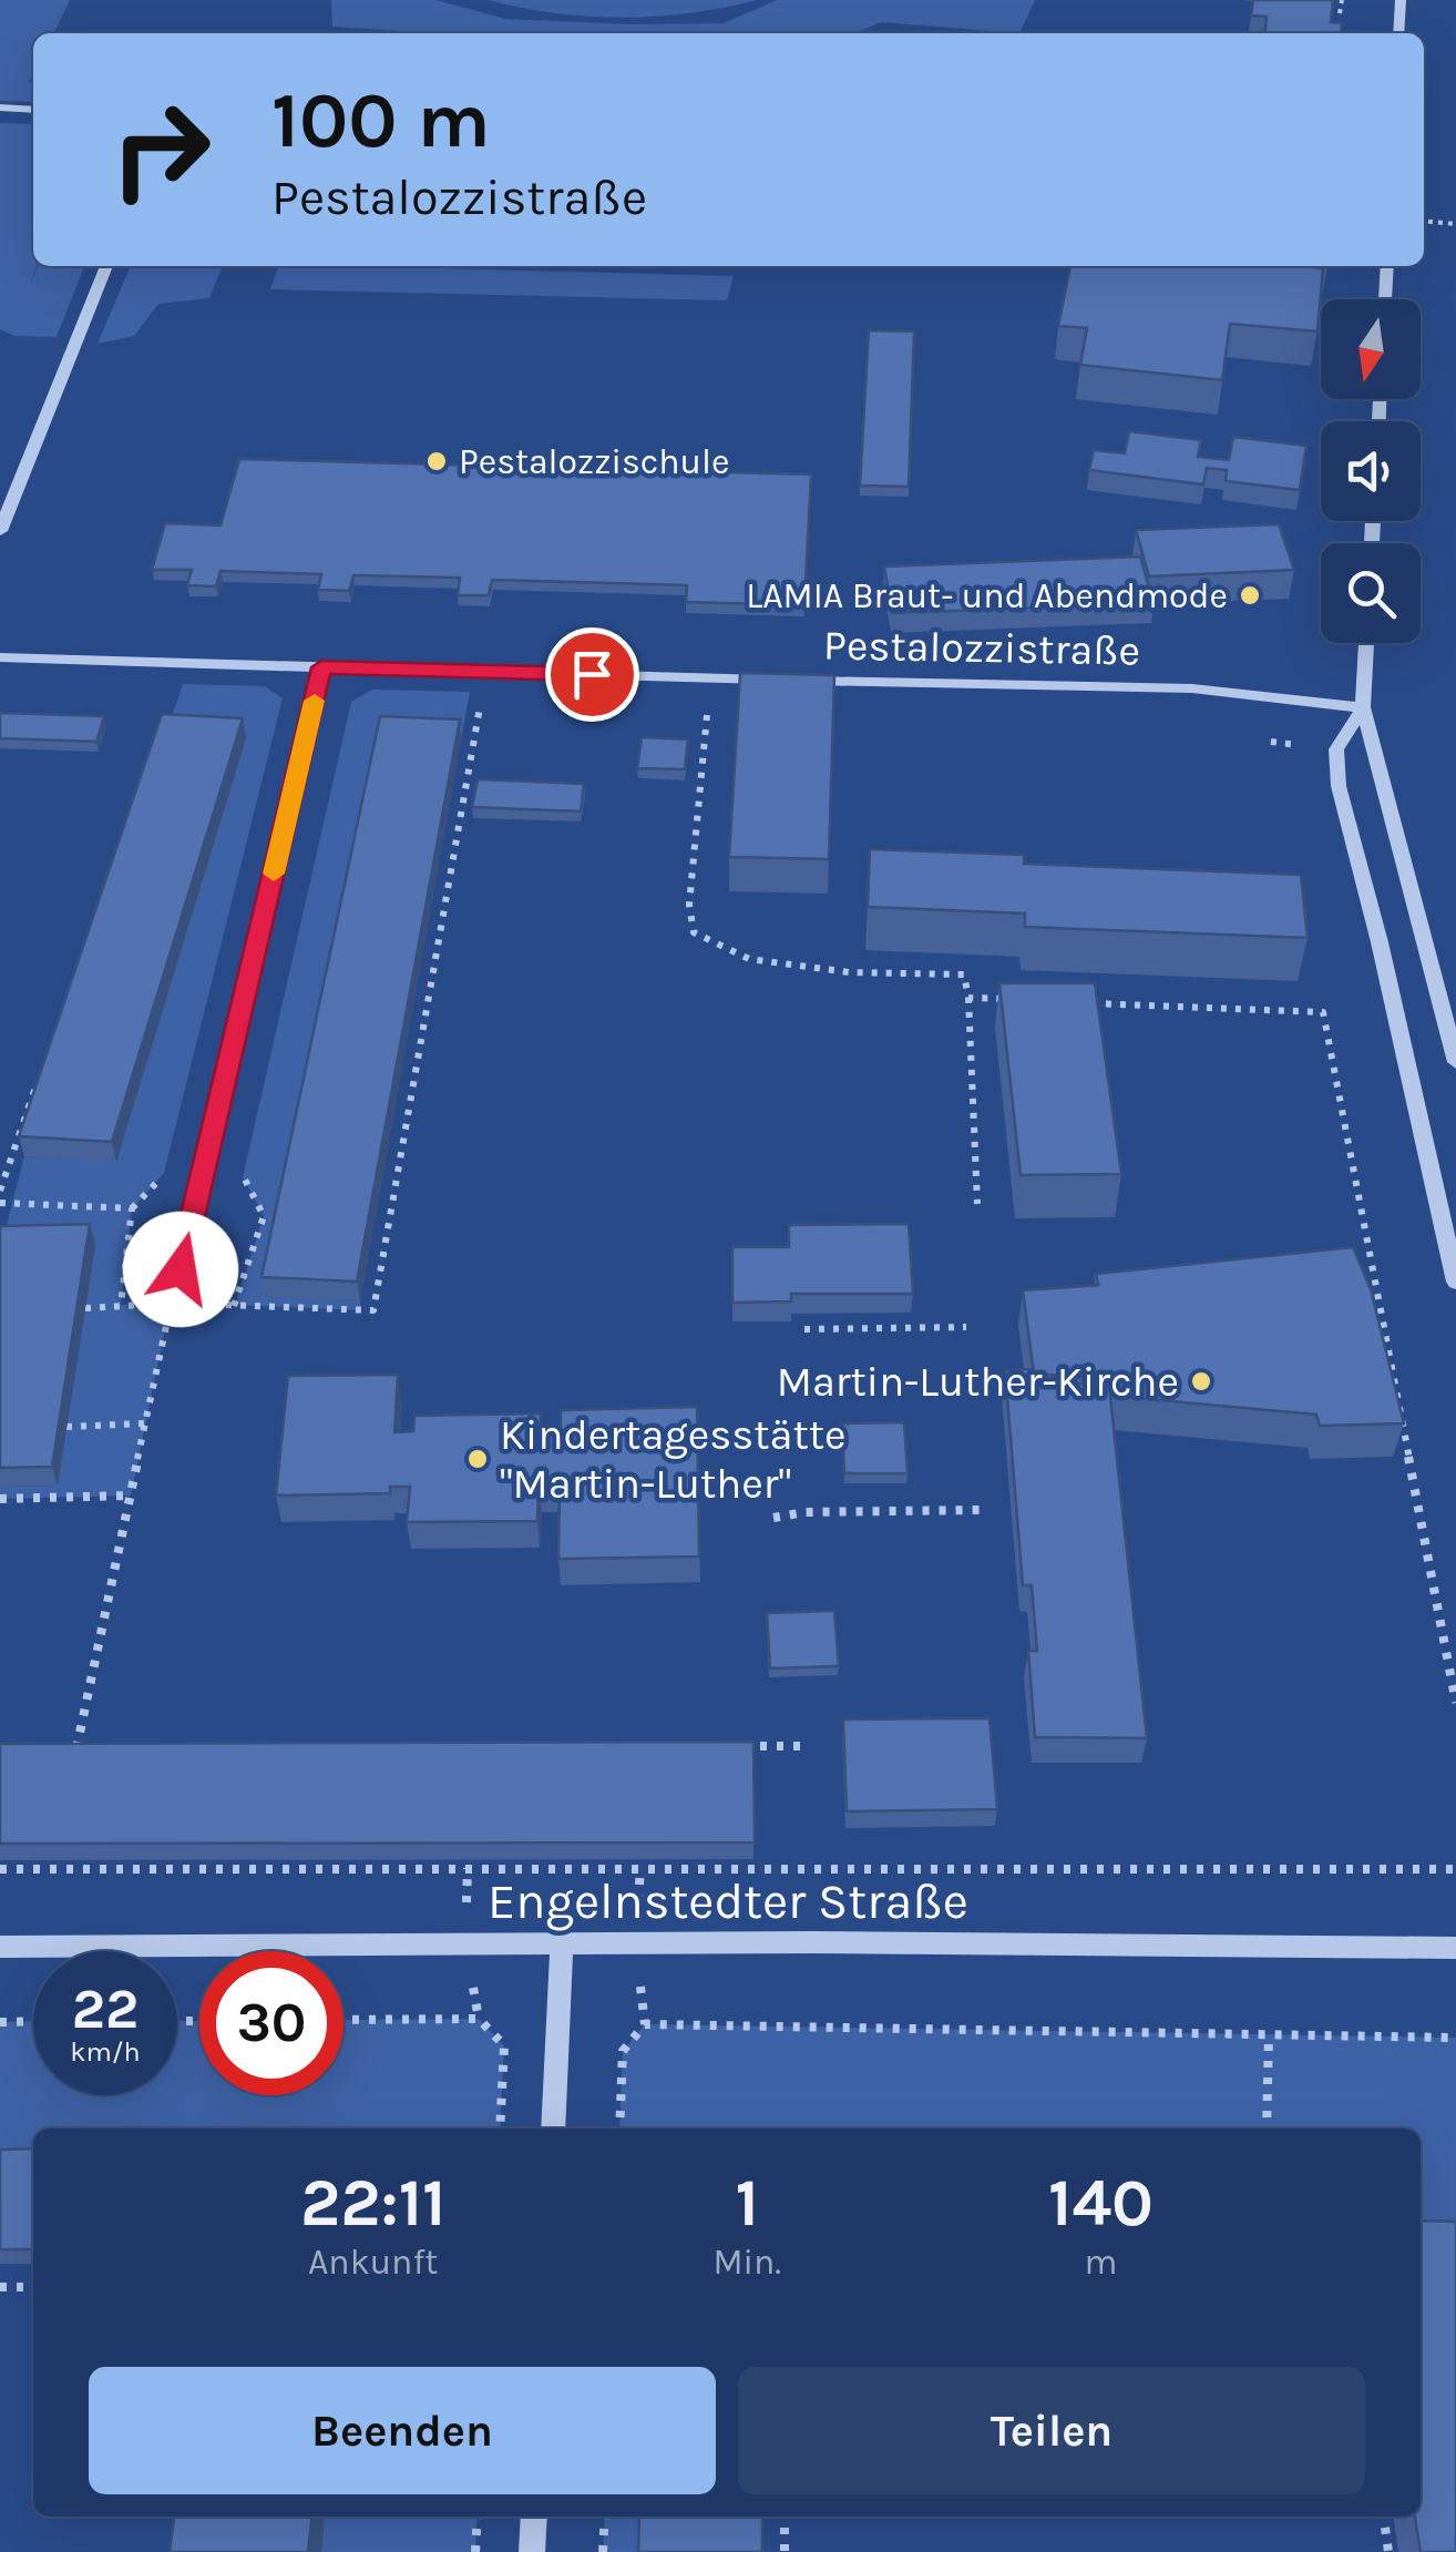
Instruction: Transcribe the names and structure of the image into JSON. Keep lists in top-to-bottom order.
{
  "streets": {
    "street": ["Pestalozzistraße", "Engelnstedter Straße"]
  },
  "places": [
    "Pestalozzischule",
    "LAMIA Braut- und Abendmode",
    "Martin-Luther-Kirche",
    "Kindertagesstätte \"Martin-Luther\""
  ],
  "north": "bottom",
  "page": {
    "turn": ["100 m", "Pestalozzistraße"],
    "speed": "22 km/h",
    "limit": "30",
    "eta": [
      "22:11",
      "Ankunft",
      "1",
      "Min.",
      "140",
      "m"
    ],
    "buttons": ["Beenden", "Teilen"]
  }
}
